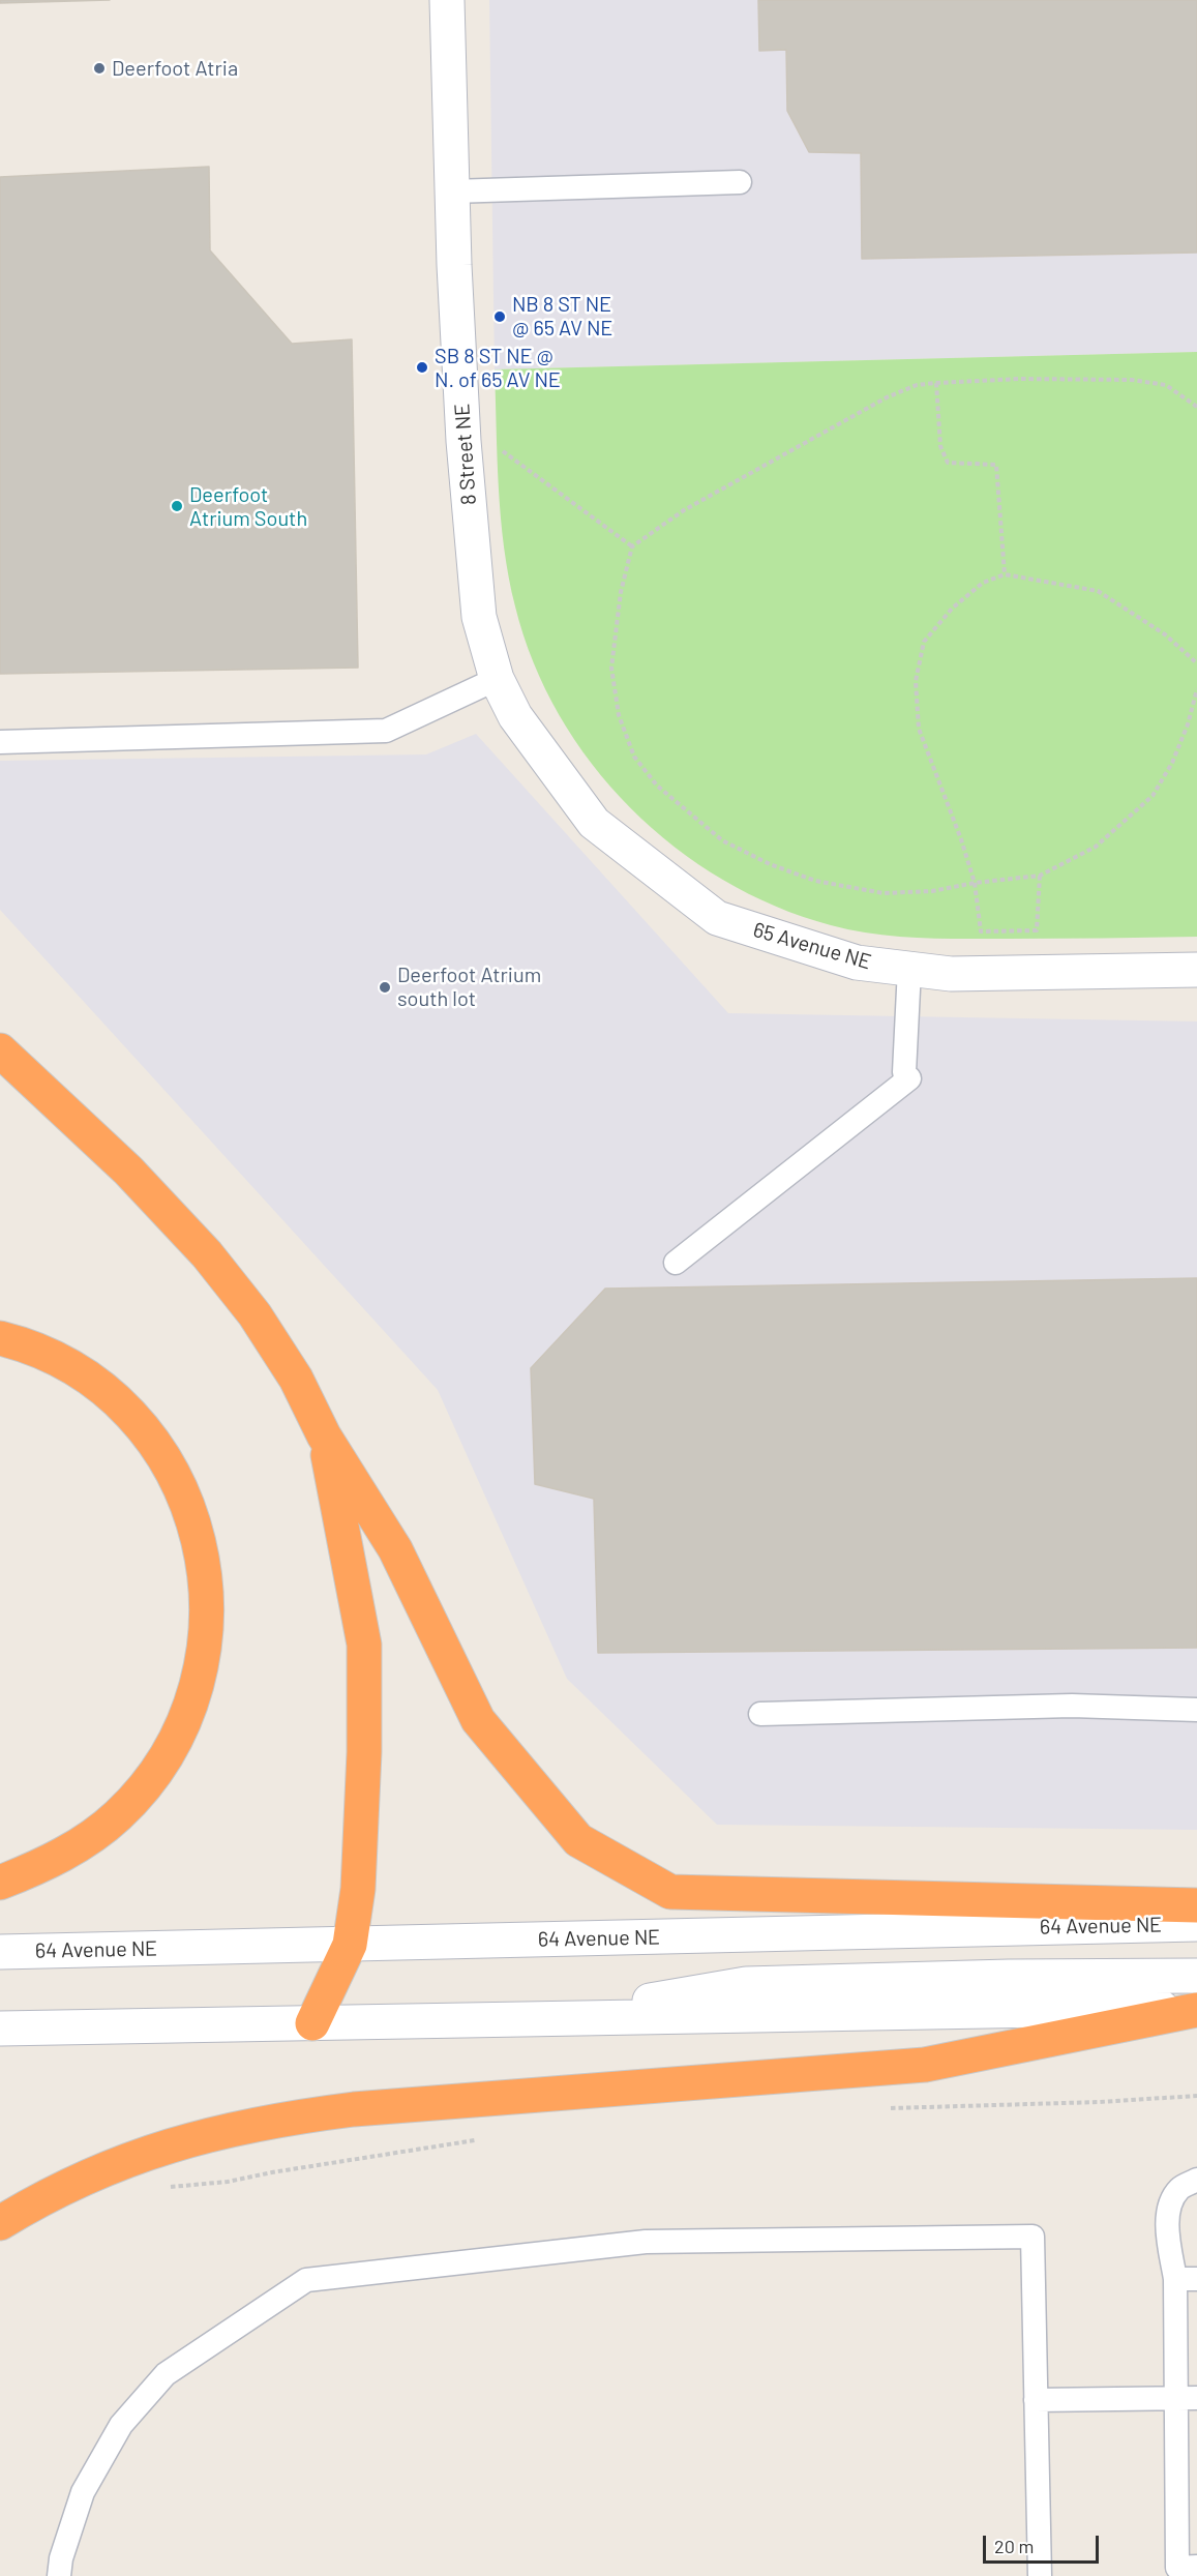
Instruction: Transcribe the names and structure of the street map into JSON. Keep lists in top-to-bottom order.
{
  "streets": {
    "street": ["8 Street NE", "65 Avenue NE", "64 Avenue NE"]
  },
  "crossings": [
    ["8 Street NE", "65 Avenue NE"]
  ],
  "places": [
    "Deerfoot Atria",
    "NB 8 ST NE @ 65 AV NE",
    "SB 8 ST NE @ N. of 65 AV NE",
    "Deerfoot Atrium South",
    "Deerfoot Atrium south lot"
  ],
  "scale_bar": "20 m"
}
